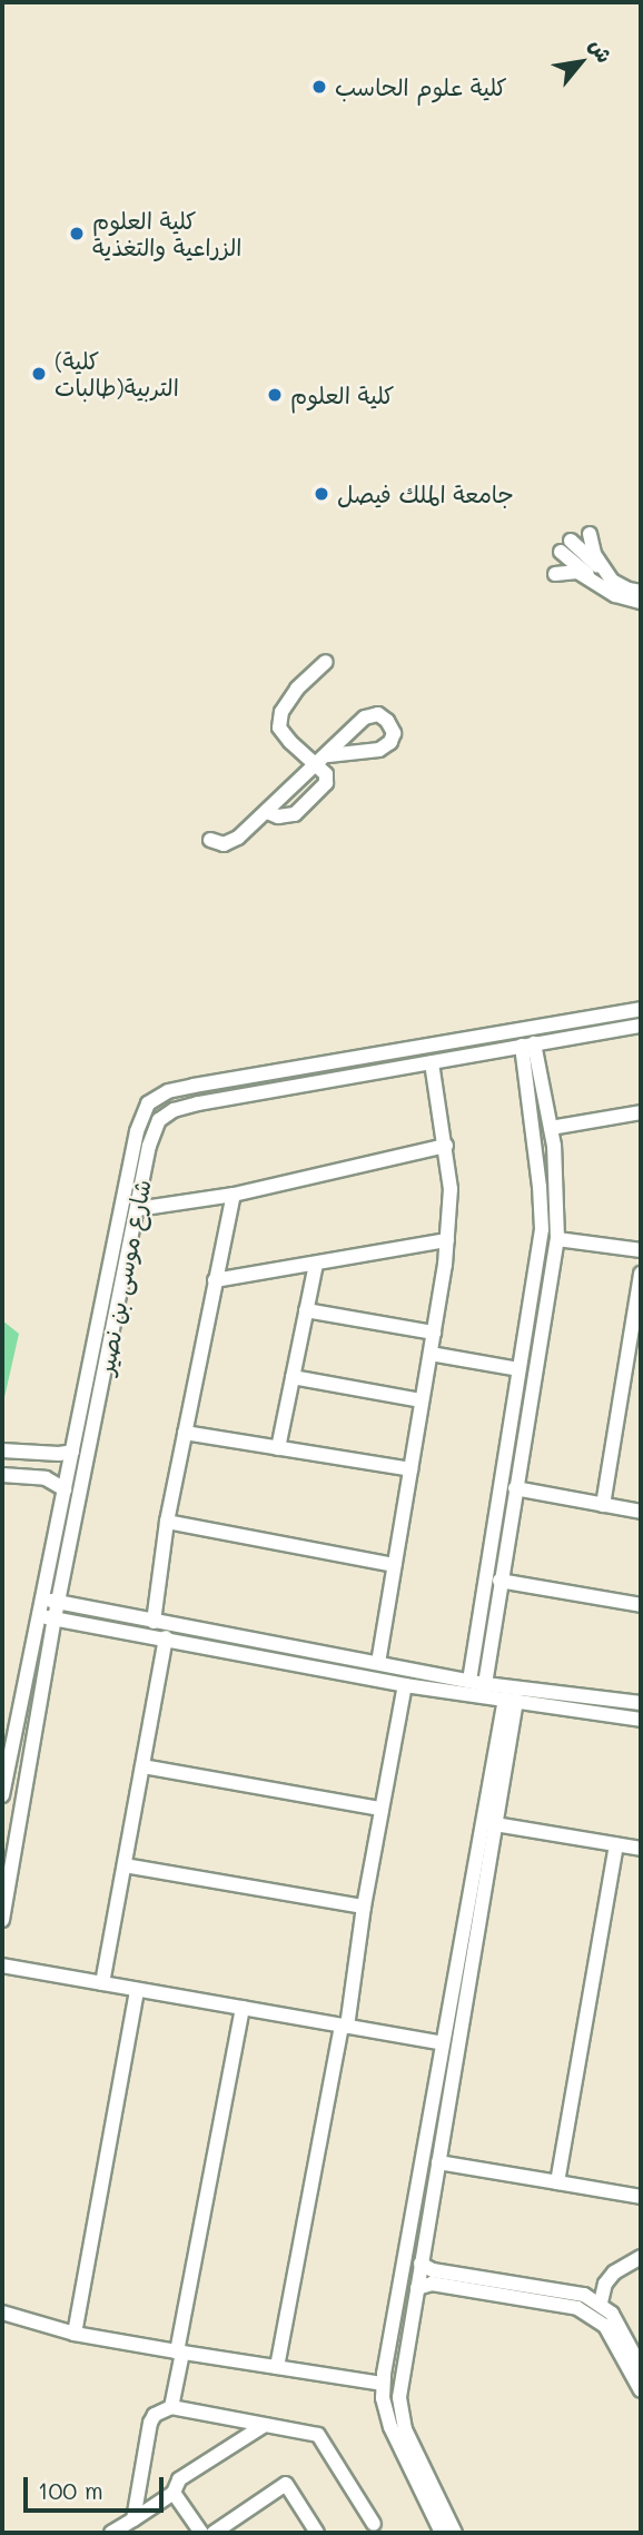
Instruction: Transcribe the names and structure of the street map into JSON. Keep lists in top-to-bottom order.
{
  "streets": {
    "street": ["شارع موسى بن نصير"]
  },
  "places": [
    "كلية علوم الحاسب",
    "كلية العلوم الزراعية والتغذية",
    "(كلية التربية(طالبات",
    "كلية العلوم",
    "جامعة الملك فيصل"
  ],
  "scale_bar": "100 m",
  "north": "top right"
}
